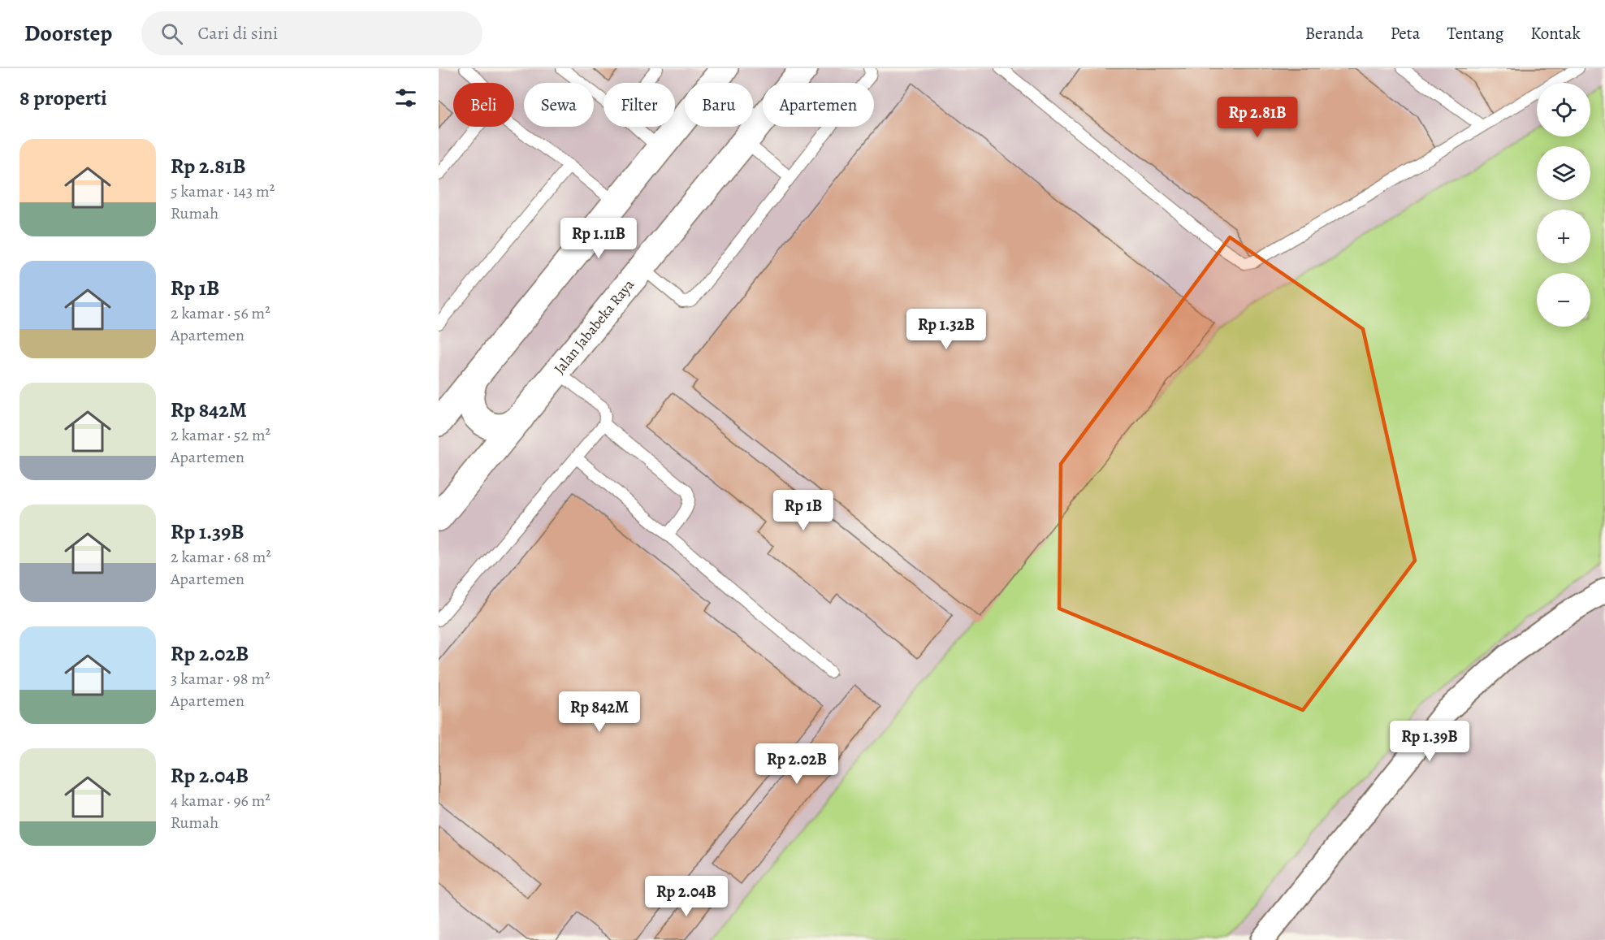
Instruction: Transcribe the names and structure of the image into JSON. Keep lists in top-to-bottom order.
{
  "streets": {
    "main road": ["Jalan Jababeka Raya"]
  },
  "page": {
    "header": "Doorstep",
    "search": "Cari di sini",
    "nav": [
      "Beranda",
      "Peta",
      "Tentang",
      "Kontak"
    ],
    "heading": "8 properti",
    "map_buttons": ["+", "−"],
    "chip": [
      "Beli",
      "Sewa",
      "Filter",
      "Baru",
      "Apartemen"
    ],
    "price": [
      "Rp 2.81B",
      "Rp 1.11B",
      "Rp 1.32B",
      "Rp 1B",
      "Rp 842M",
      "Rp 1.39B",
      "Rp 2.02B",
      "Rp 2.04B"
    ],
    "list": [
      {
        "name": "Rp 2.81B",
        "note": "5 kamar · 143 m² · Rumah"
      },
      {
        "name": "Rp 1B",
        "note": "2 kamar · 56 m² · Apartemen"
      },
      {
        "name": "Rp 842M",
        "note": "2 kamar · 52 m² · Apartemen"
      },
      {
        "name": "Rp 1.39B",
        "note": "2 kamar · 68 m² · Apartemen"
      },
      {
        "name": "Rp 2.02B",
        "note": "3 kamar · 98 m² · Apartemen"
      },
      {
        "name": "Rp 2.04B",
        "note": "4 kamar · 96 m² · Rumah"
      }
    ]
  }
}
